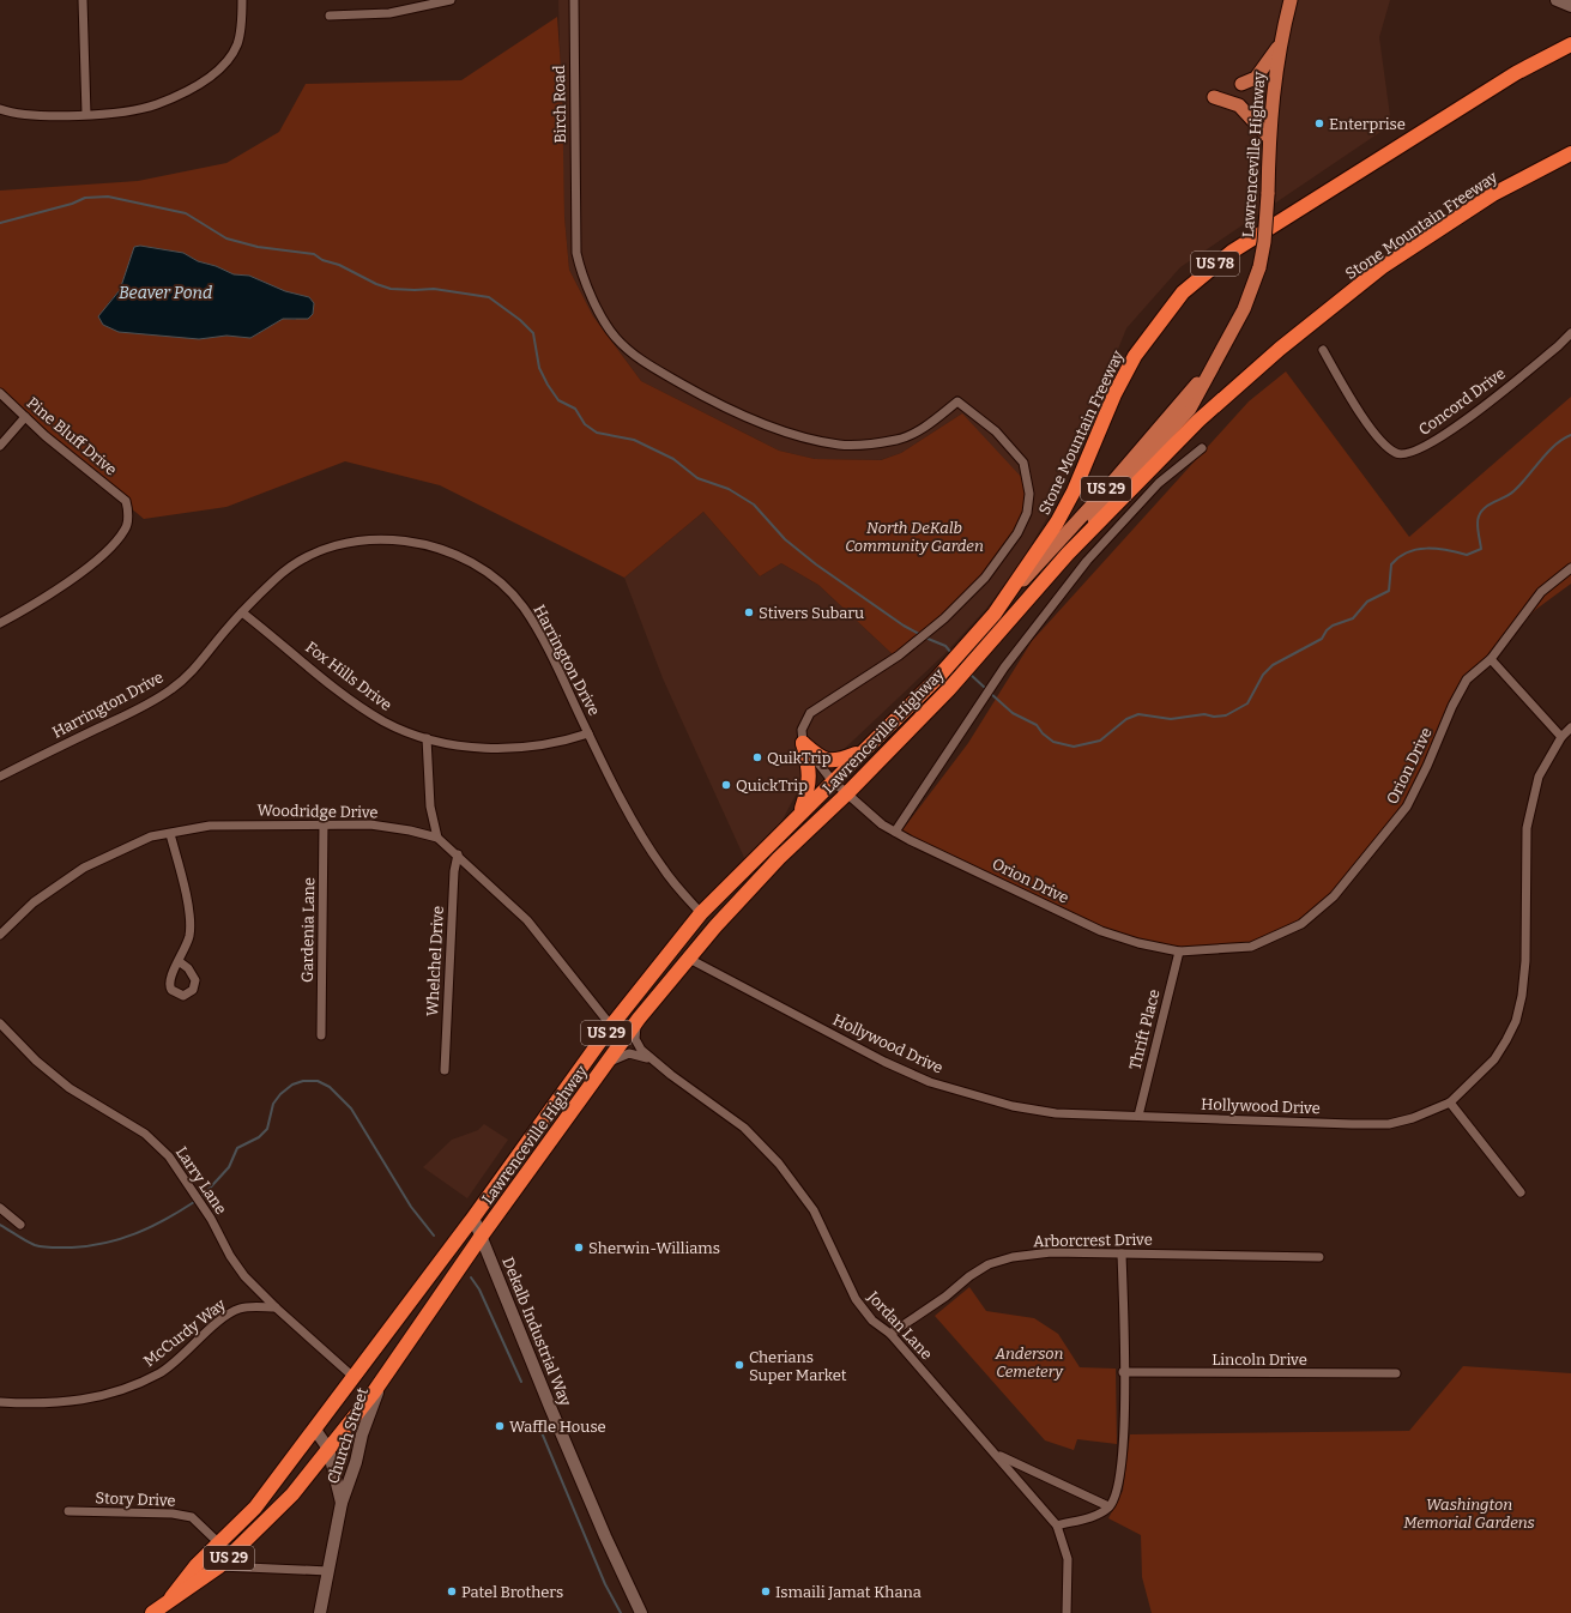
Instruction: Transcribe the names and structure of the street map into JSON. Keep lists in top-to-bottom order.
{
  "streets": {
    "highway": [
      "Lawrenceville Highway",
      "Stone Mountain Freeway",
      "US 78",
      "US 29"
    ],
    "main road": ["Dekalb Industrial Way", "Church Street"],
    "street": [
      "Birch Road",
      "Concord Drive",
      "Pine Bluff Drive",
      "Harrington Drive",
      "Fox Hills Drive",
      "Orion Drive",
      "Woodridge Drive",
      "Gardenia Lane",
      "Whelchel Drive",
      "Thrift Place",
      "Hollywood Drive",
      "Larry Lane",
      "Arborcrest Drive",
      "Jordan Lane",
      "McCurdy Way",
      "Lincoln Drive",
      "Story Drive"
    ]
  },
  "crossings": [
    ["Birch Road", "Orion Drive"],
    ["Lawrenceville Highway", "Stone Mountain Freeway"],
    ["Lawrenceville Highway", "US 29"],
    ["Lawrenceville Highway", "Harrington Drive"],
    ["Lawrenceville Highway", "Orion Drive"],
    ["Lawrenceville Highway", "Woodridge Drive"],
    ["Lawrenceville Highway", "Hollywood Drive"],
    ["Lawrenceville Highway", "Jordan Lane"],
    ["Lawrenceville Highway", "Dekalb Industrial Way"],
    ["US 29", "Larry Lane"],
    ["US 29", "Dekalb Industrial Way"],
    ["US 29", "Church Street"],
    ["US 29", "Story Drive"],
    ["Harrington Drive", "Fox Hills Drive"],
    ["Orion Drive", "Thrift Place"],
    ["Woodridge Drive", "Gardenia Lane"],
    ["Woodridge Drive", "Whelchel Drive"],
    ["Thrift Place", "Hollywood Drive"],
    ["Larry Lane", "McCurdy Way"],
    ["Arborcrest Drive", "Jordan Lane"]
  ],
  "water": ["Beaver Pond"],
  "parks": ["North DeKalb Community Garden", "Anderson Cemetery", "Washington Memorial Gardens"],
  "places": [
    "Enterprise",
    "Stivers Subaru",
    "QuikTrip",
    "QuickTrip",
    "Sherwin-Williams",
    "Cherians Super Market",
    "Waffle House",
    "Patel Brothers",
    "Ismaili Jamat Khana"
  ]
}
